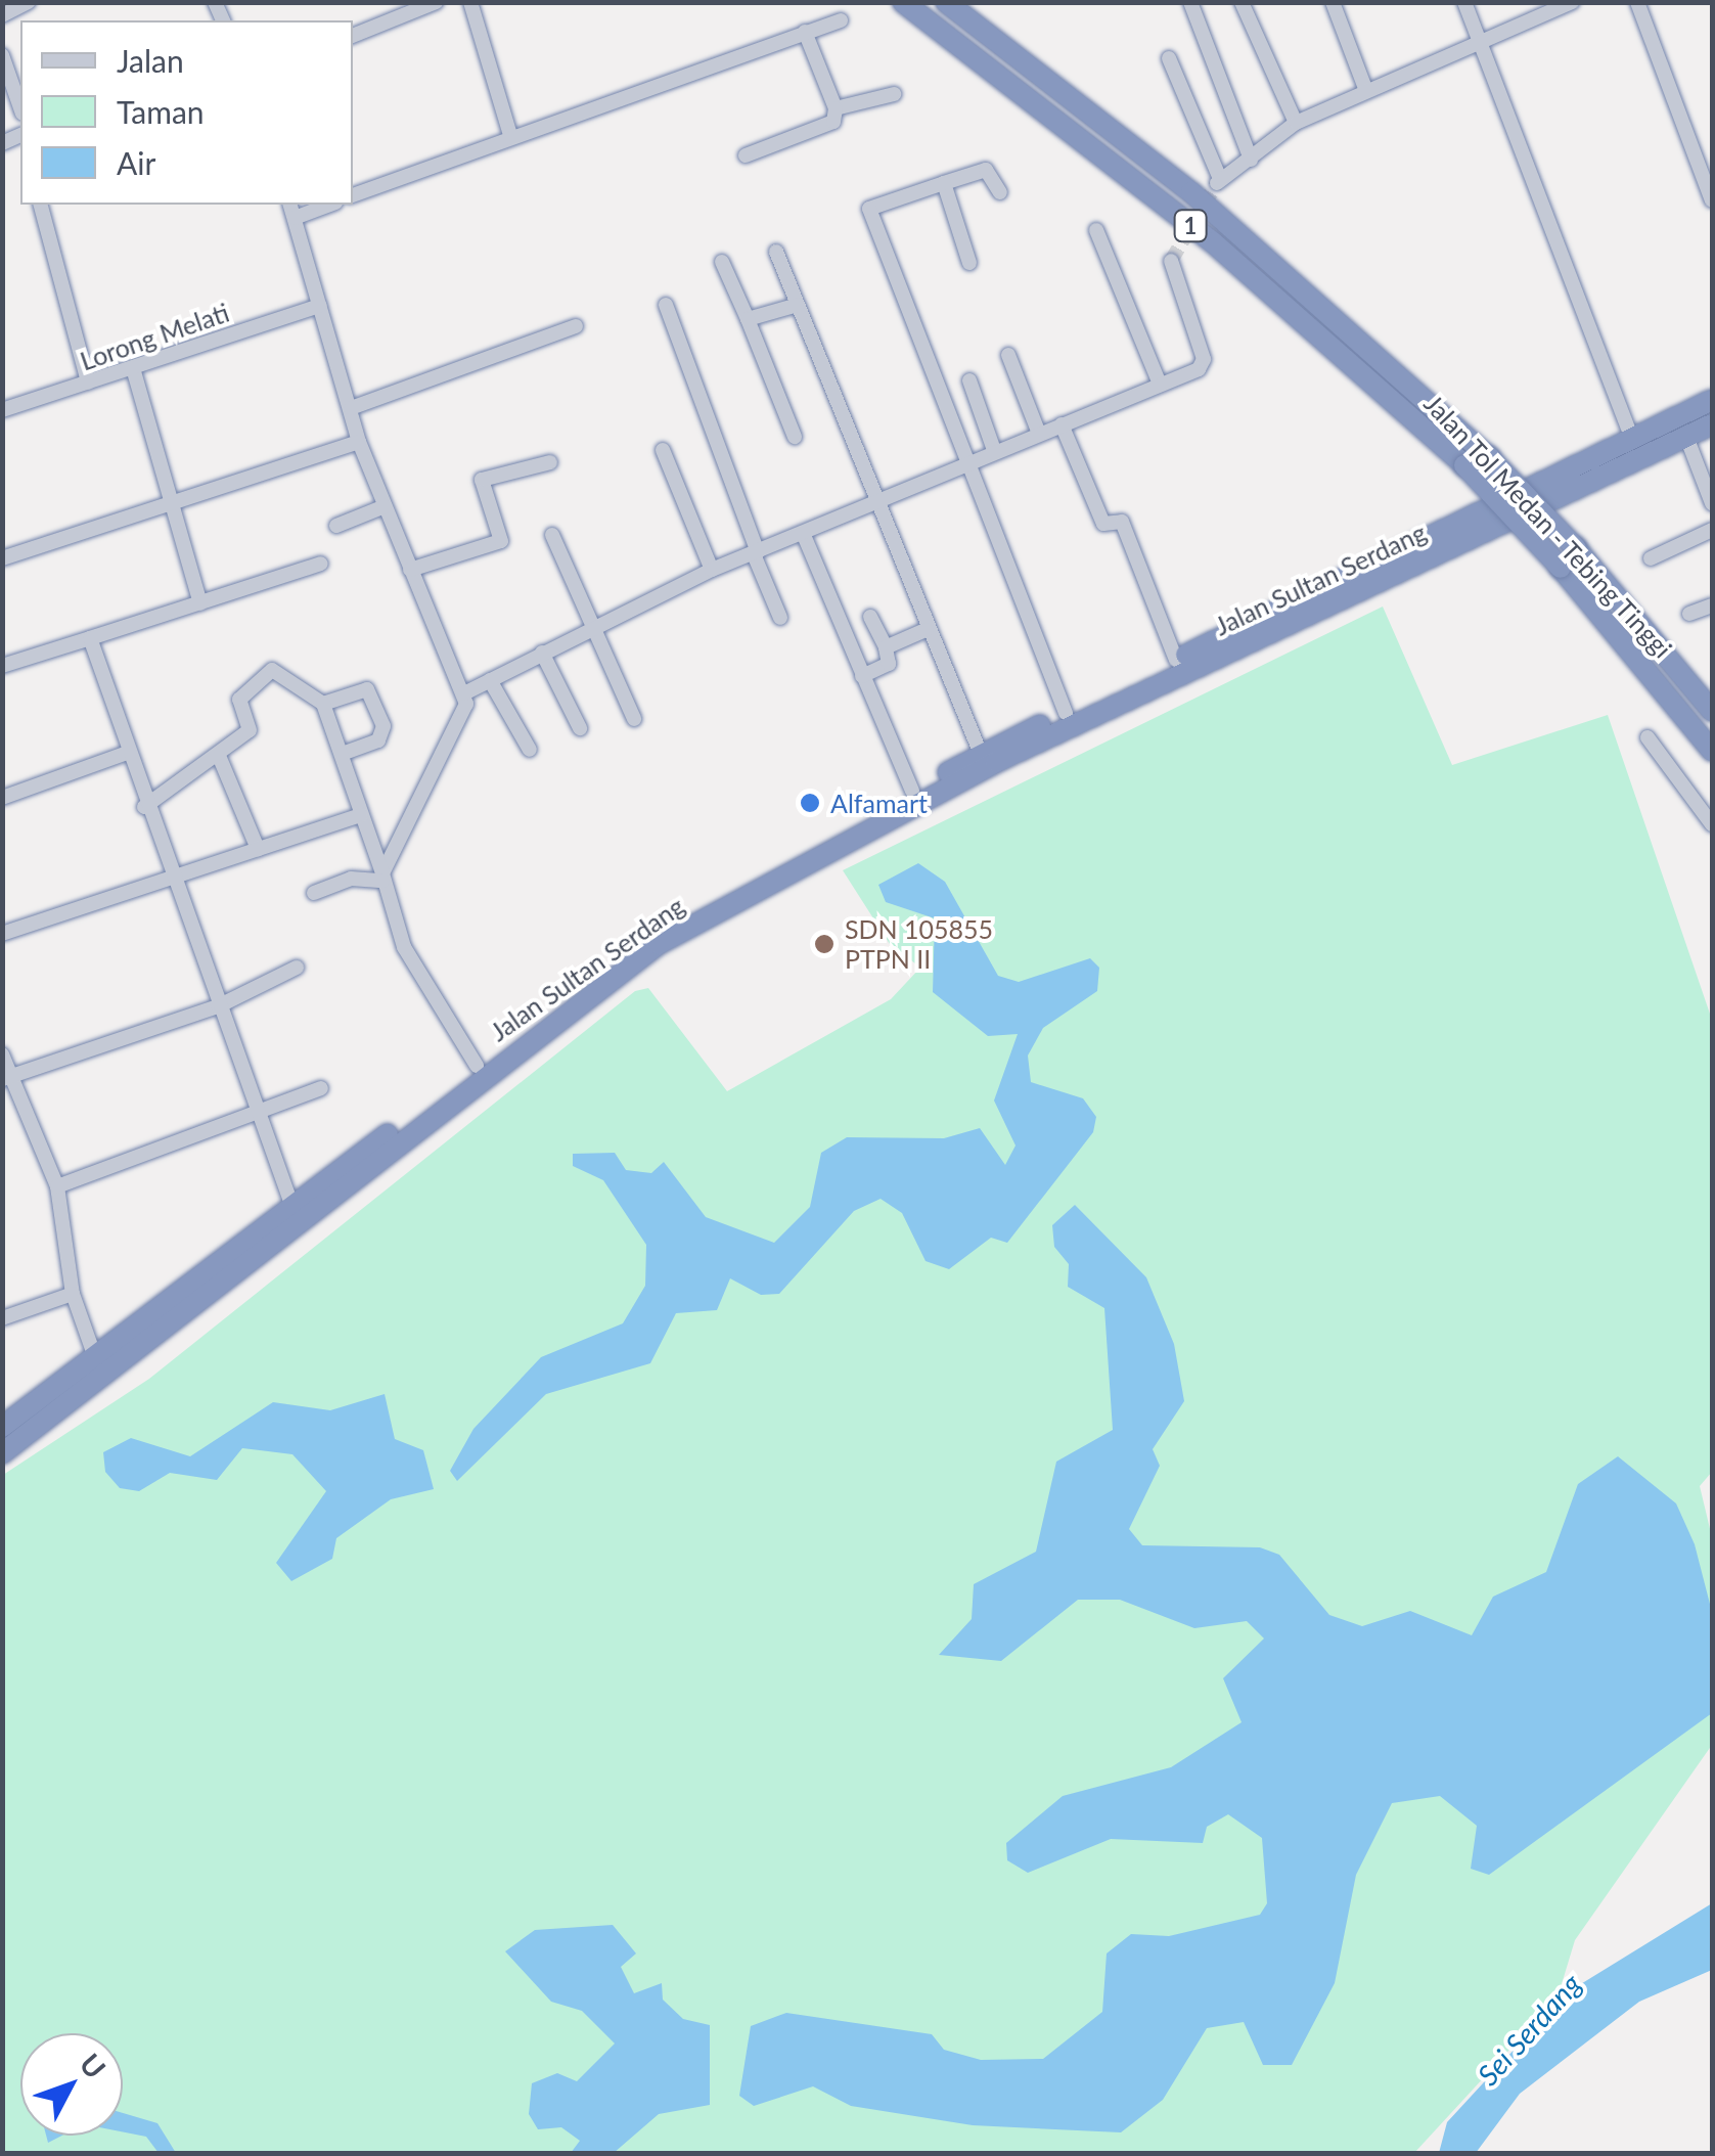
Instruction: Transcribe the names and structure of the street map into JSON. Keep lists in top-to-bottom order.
{
  "streets": {
    "highway": ["1", "Jalan Tol Medan - Tebing Tinggi", "Jalan Sultan Serdang"],
    "street": ["Lorong Melati"]
  },
  "water": ["Sei Serdang"],
  "places": ["Alfamart", "SDN 105855 PTPN II"],
  "legend": ["Jalan", "Taman", "Air"],
  "north": "top right"
}
